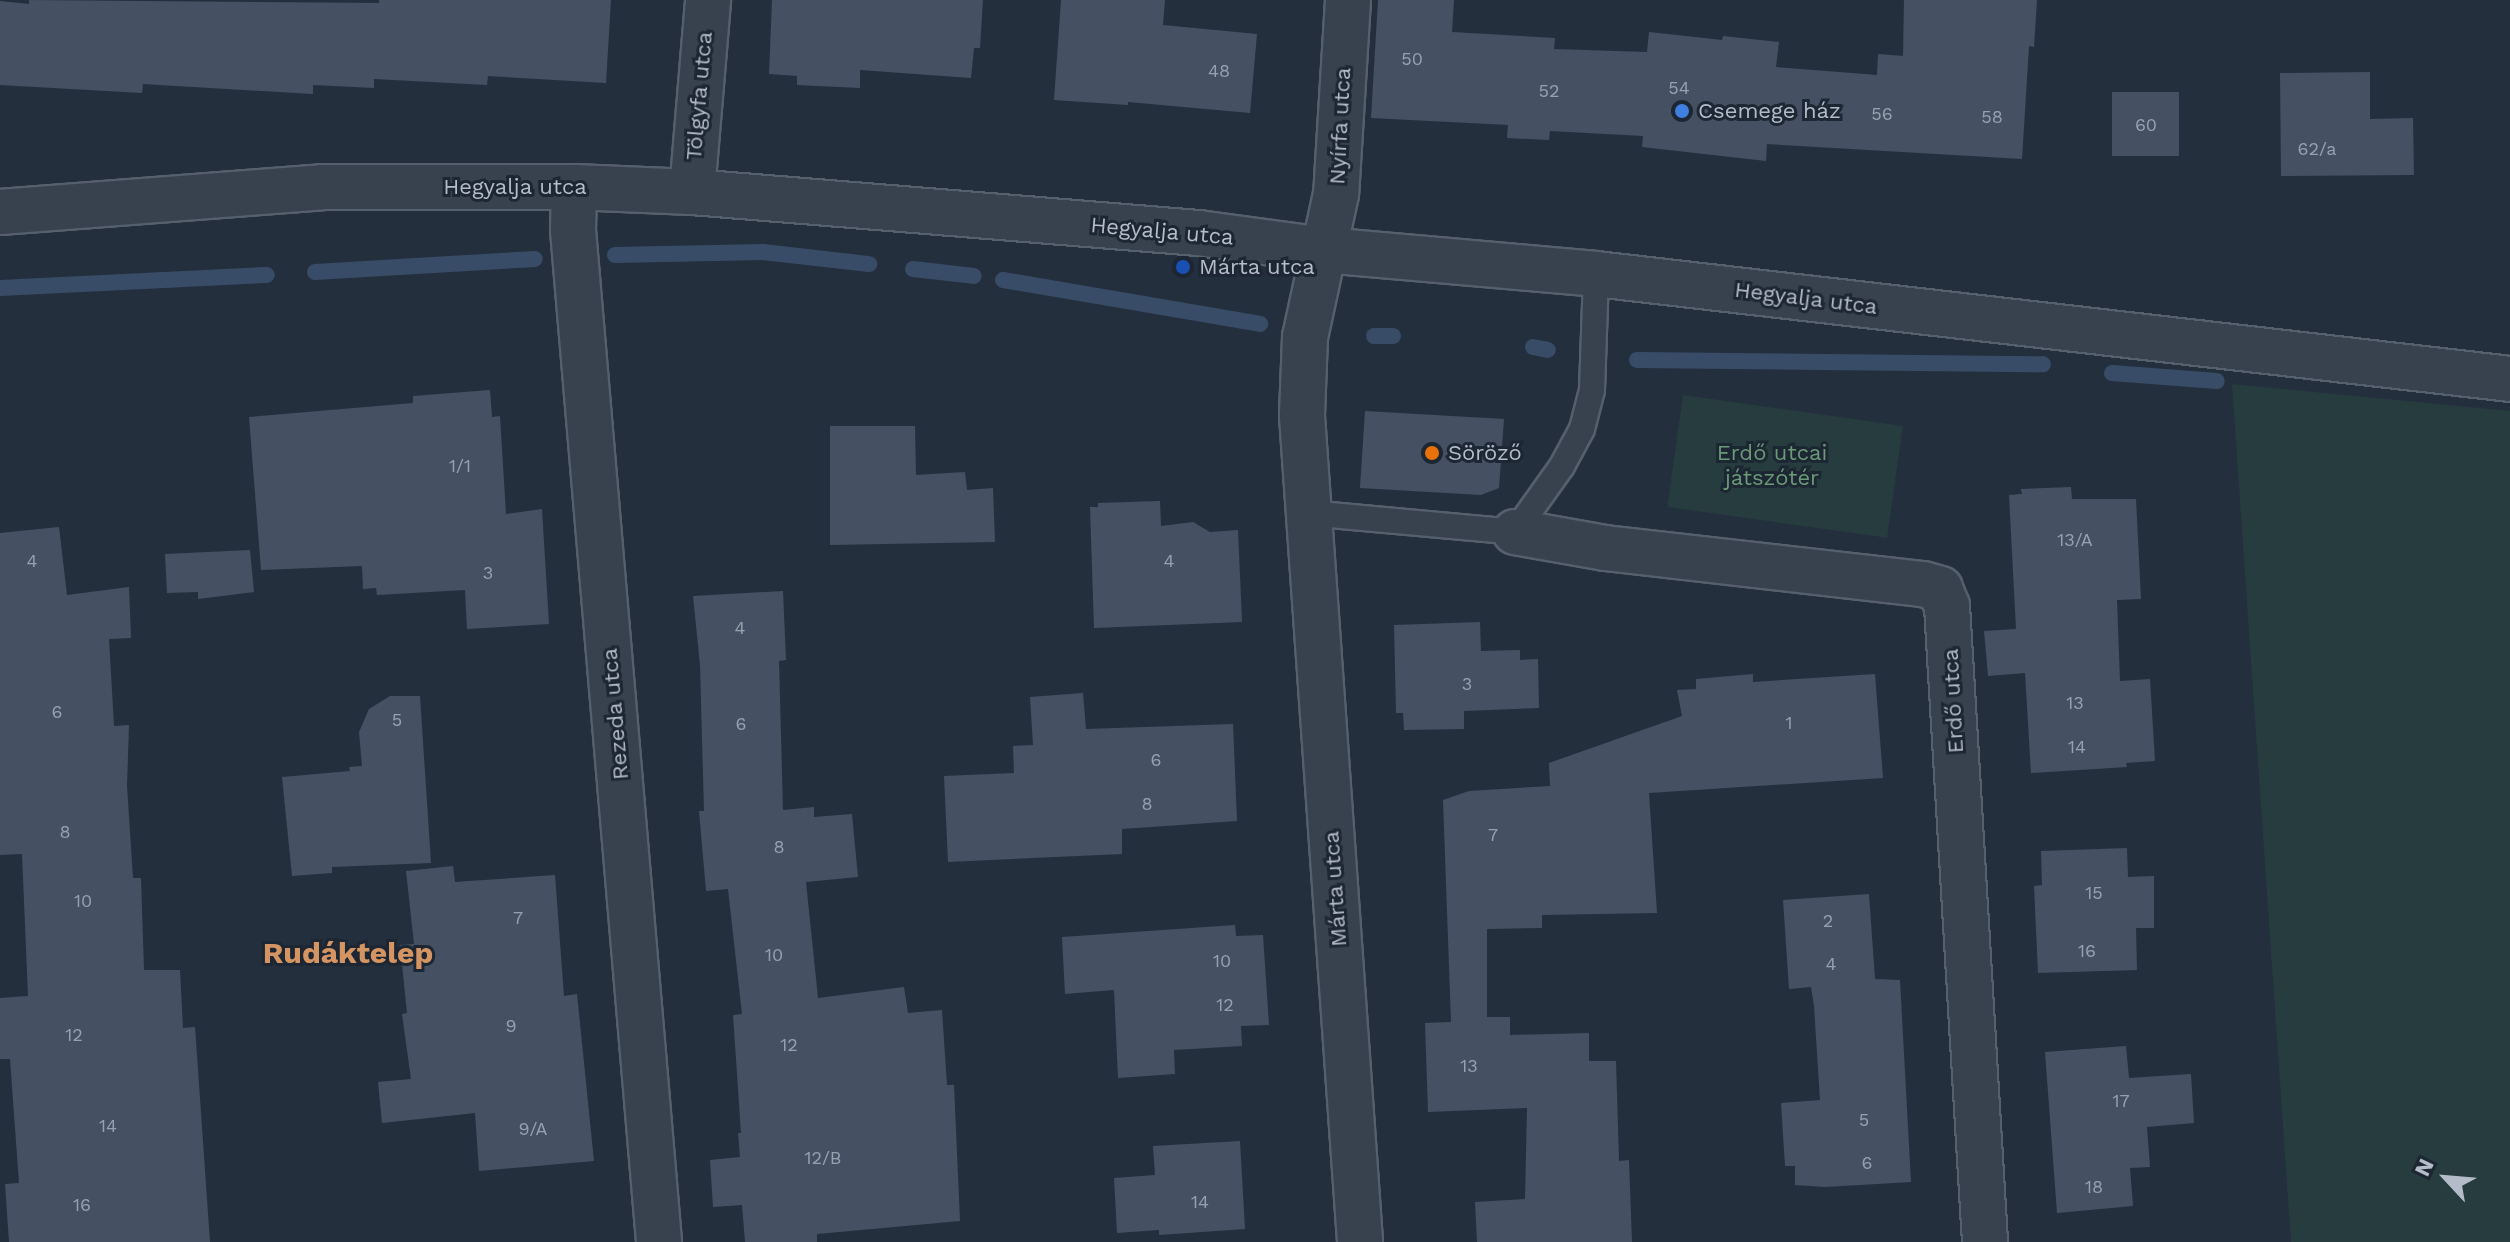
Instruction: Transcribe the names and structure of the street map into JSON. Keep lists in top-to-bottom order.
{
  "streets": {
    "street": [
      "Tölgyfa utca",
      "Nyírfa utca",
      "Hegyalja utca",
      "Erdő utca",
      "Rezeda utca",
      "Márta utca"
    ]
  },
  "crossings": [
    ["Tölgyfa utca", "Hegyalja utca"],
    ["Nyírfa utca", "Hegyalja utca"],
    ["Nyírfa utca", "Márta utca"],
    ["Hegyalja utca", "Rezeda utca"],
    ["Hegyalja utca", "Márta utca"]
  ],
  "districts": ["Rudáktelep"],
  "parks": ["Erdő utcai játszótér"],
  "places": ["Csemege ház", "Márta utca", "Söröző"],
  "house_numbers": [
    "50",
    "48",
    "54",
    "52",
    "56",
    "58",
    "60",
    "62/a",
    "1/1",
    "13/A",
    "4",
    "4",
    "3",
    "4",
    "3",
    "13",
    "6",
    "5",
    "1",
    "6",
    "14",
    "6",
    "8",
    "8",
    "7",
    "8",
    "15",
    "10",
    "7",
    "2",
    "16",
    "10",
    "10",
    "4",
    "12",
    "9",
    "12",
    "12",
    "13",
    "17",
    "5",
    "14",
    "9/A",
    "12/B",
    "6",
    "18",
    "14",
    "16"
  ],
  "north": "top left"
}
